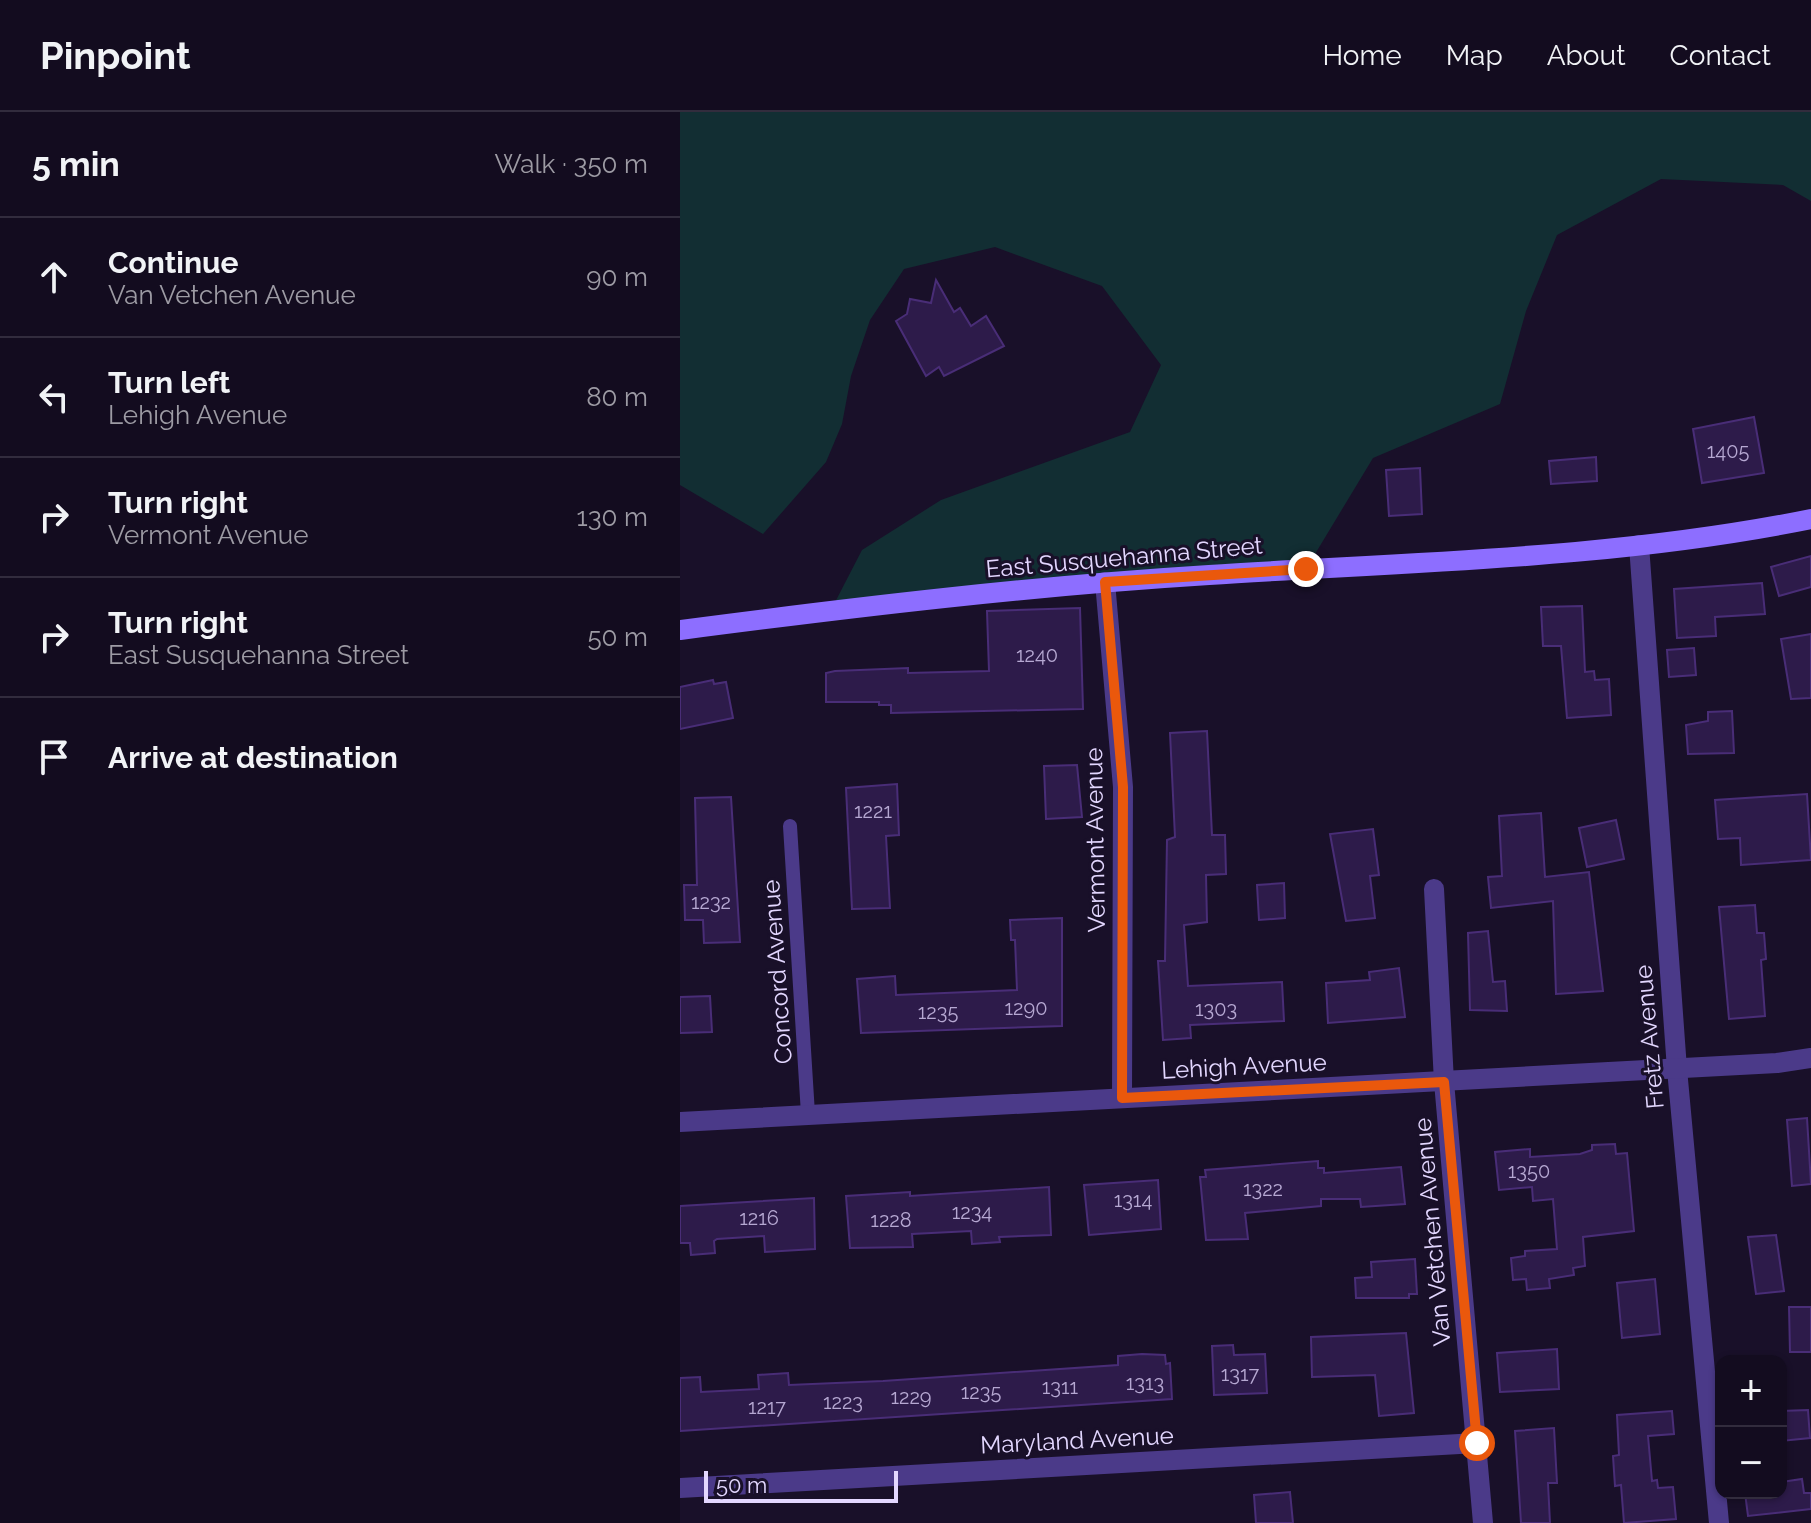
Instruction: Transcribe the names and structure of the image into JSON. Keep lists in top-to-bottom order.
{
  "streets": {
    "main road": ["East Susquehanna Street"],
    "street": [
      "Vermont Avenue",
      "Fretz Avenue",
      "Lehigh Avenue",
      "Van Vetchen Avenue",
      "Maryland Avenue"
    ],
    "lane": ["Concord Avenue"]
  },
  "crossings": [
    ["East Susquehanna Street", "Vermont Avenue"],
    ["East Susquehanna Street", "Fretz Avenue"],
    ["Vermont Avenue", "Lehigh Avenue"],
    ["Concord Avenue", "Lehigh Avenue"],
    ["Fretz Avenue", "Lehigh Avenue"],
    ["Lehigh Avenue", "Van Vetchen Avenue"],
    ["Van Vetchen Avenue", "Maryland Avenue"]
  ],
  "house_numbers": [
    "1405",
    "1240",
    "1221",
    "1232",
    "1290",
    "1303",
    "1235",
    "1350",
    "1322",
    "1314",
    "1234",
    "1216",
    "1228",
    "1317",
    "1313",
    "1311",
    "1235",
    "1229",
    "1223",
    "1217"
  ],
  "scale_bar": "50 m",
  "page": {
    "header": "Pinpoint",
    "nav": [
      "Home",
      "Map",
      "About",
      "Contact"
    ],
    "heading": ["5 min", "Walk · 350 m"],
    "list": [
      ["Continue", "Van Vetchen Avenue", "90 m"],
      ["Turn left", "Lehigh Avenue", "80 m"],
      ["Turn right", "Vermont Avenue", "130 m"],
      ["Turn right", "East Susquehanna Street", "50 m"],
      "Arrive at destination"
    ],
    "map_buttons": ["+", "−"],
    "scale": "50 m"
  }
}
